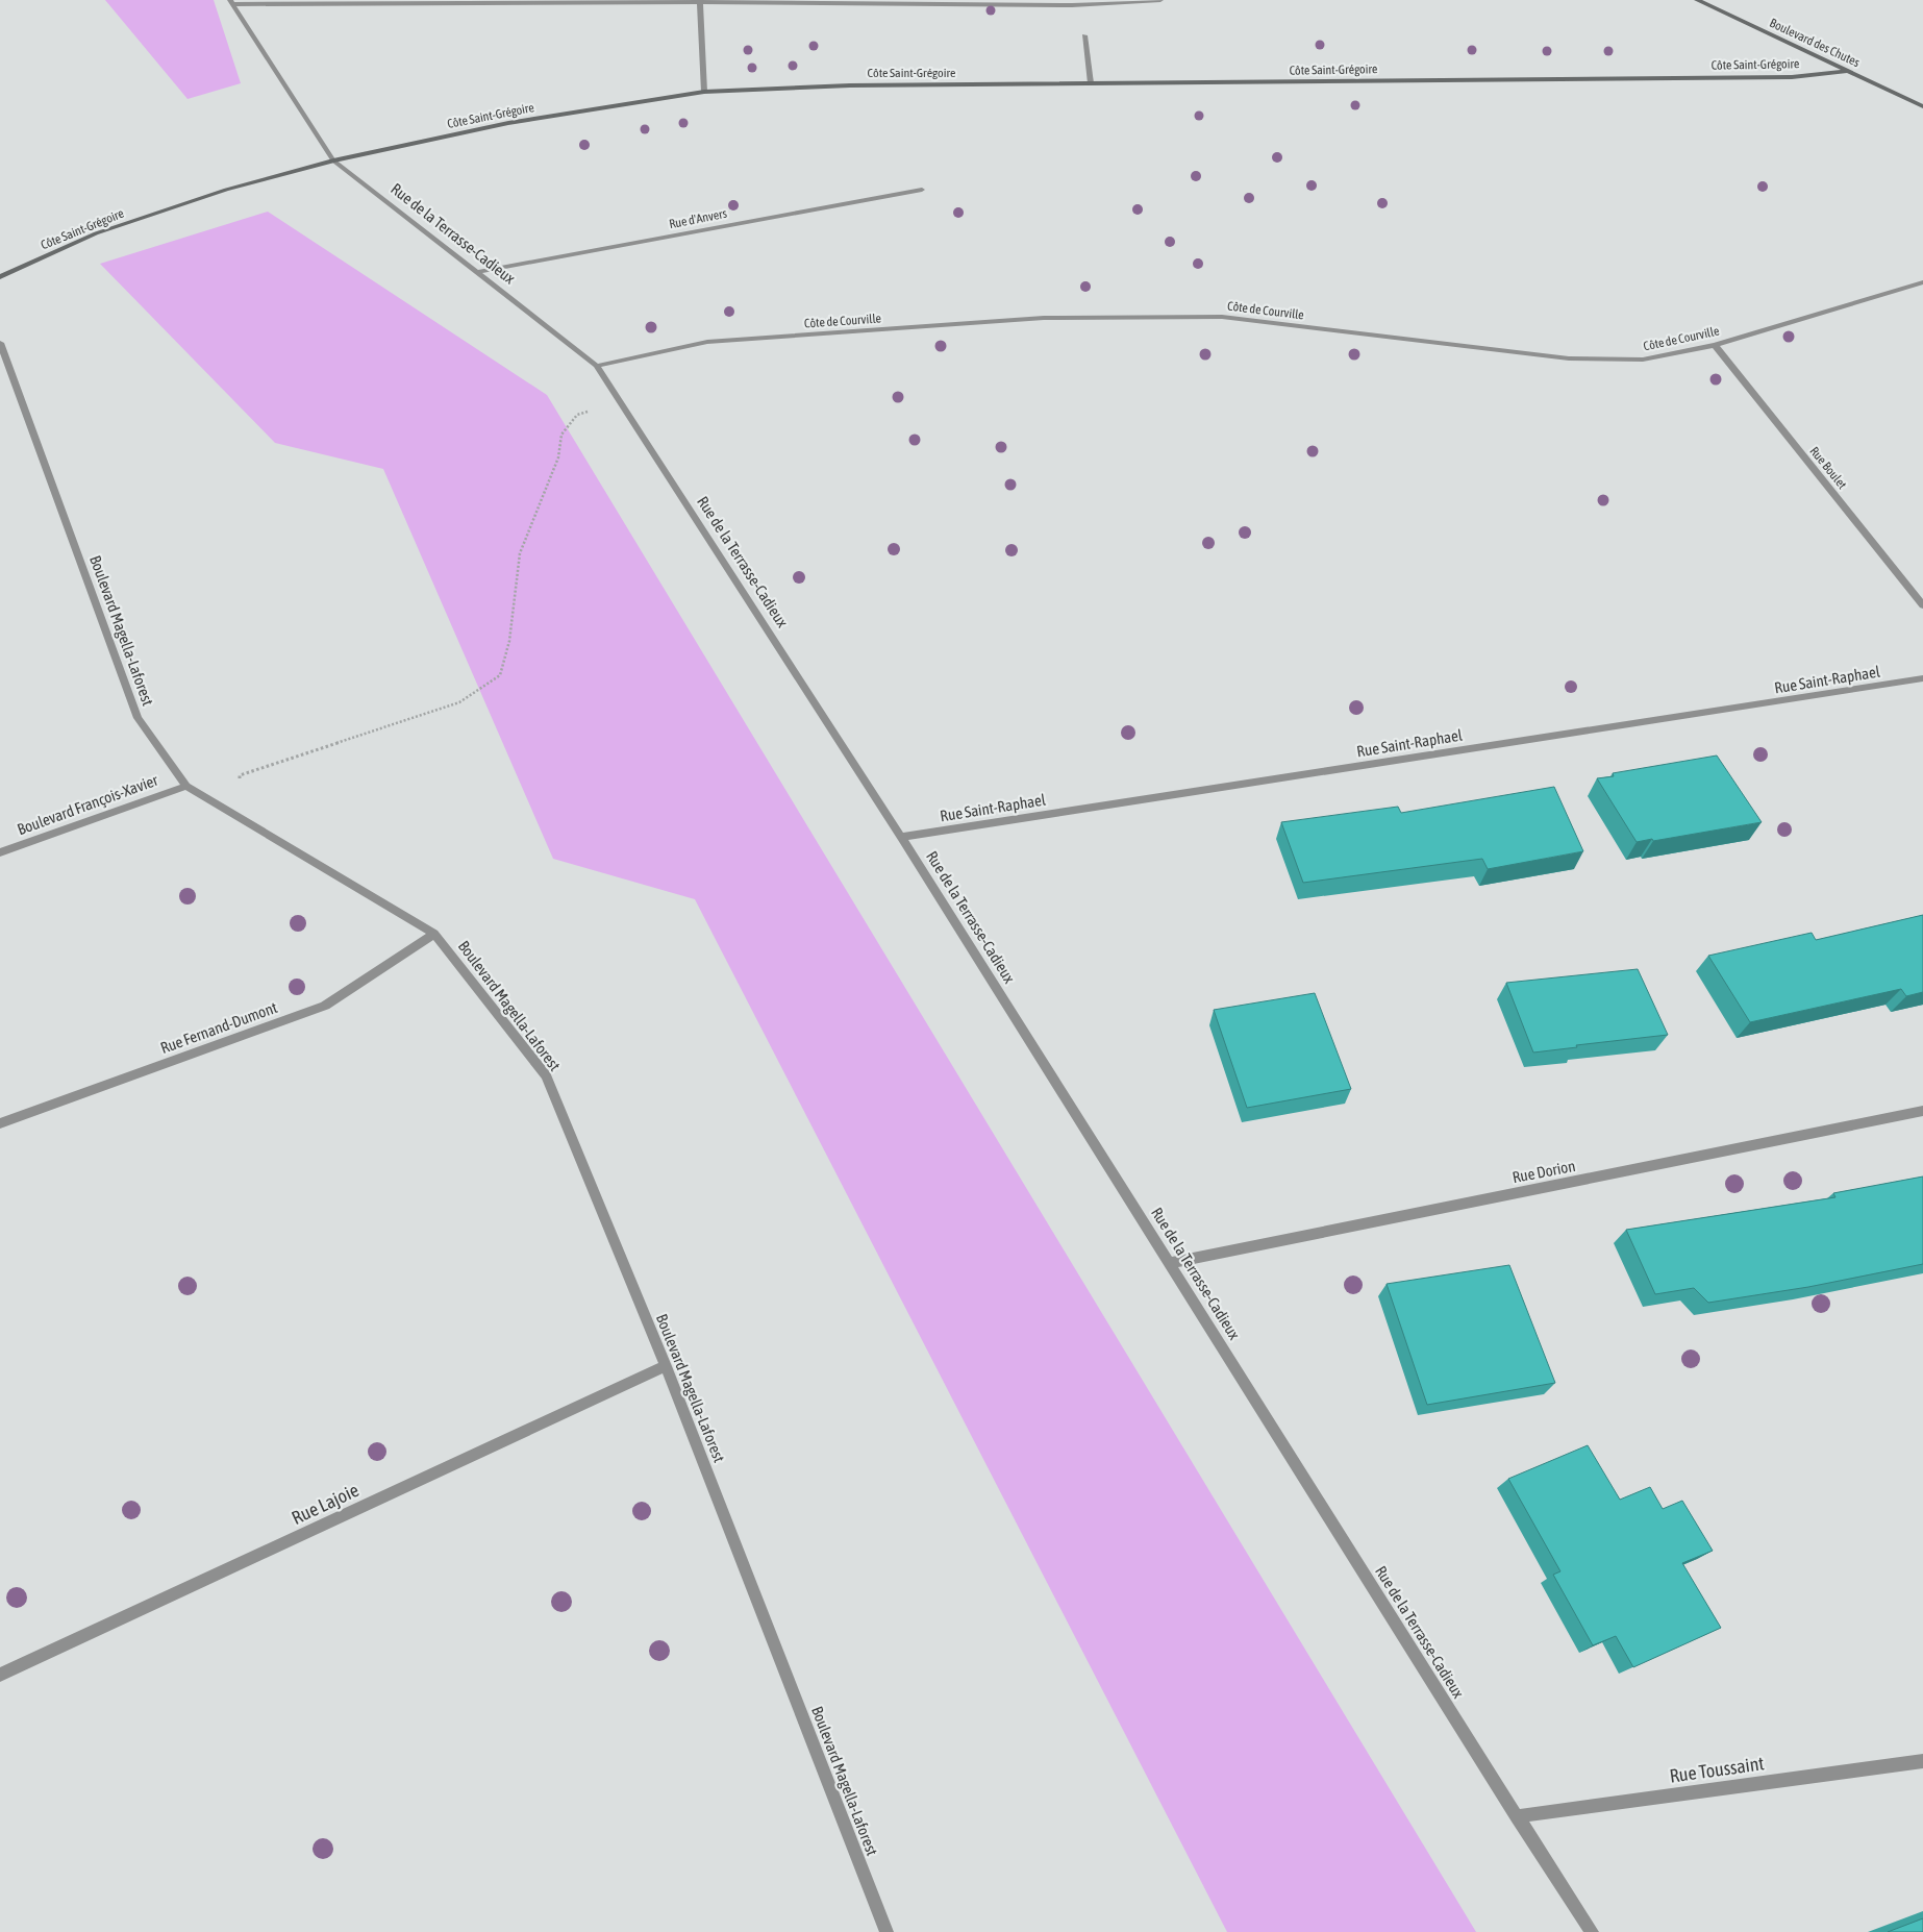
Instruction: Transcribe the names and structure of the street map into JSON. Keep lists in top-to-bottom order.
{
  "streets": {
    "street": [
      "Boulevard des Chutes",
      "Côte Saint-Grégoire",
      "Rue d'Anvers",
      "Rue de la Terrasse-Cadieux",
      "Côte de Courville",
      "Rue Boulet",
      "Boulevard Magella-Laforest",
      "Rue Saint-Raphael",
      "Boulevard François-Xavier",
      "Rue Fernand-Dumont",
      "Rue Dorion",
      "Rue Lajoie",
      "Rue Toussaint"
    ]
  },
  "crossings": [
    ["Boulevard des Chutes", "Côte Saint-Grégoire"],
    ["Côte Saint-Grégoire", "Rue de la Terrasse-Cadieux"],
    ["Rue d'Anvers", "Rue de la Terrasse-Cadieux"],
    ["Rue de la Terrasse-Cadieux", "Côte de Courville"],
    ["Rue de la Terrasse-Cadieux", "Rue Saint-Raphael"],
    ["Rue de la Terrasse-Cadieux", "Rue Dorion"],
    ["Rue de la Terrasse-Cadieux", "Rue Toussaint"],
    ["Côte de Courville", "Rue Boulet"],
    ["Boulevard Magella-Laforest", "Boulevard François-Xavier"],
    ["Boulevard Magella-Laforest", "Rue Fernand-Dumont"],
    ["Boulevard Magella-Laforest", "Rue Lajoie"]
  ]
}
